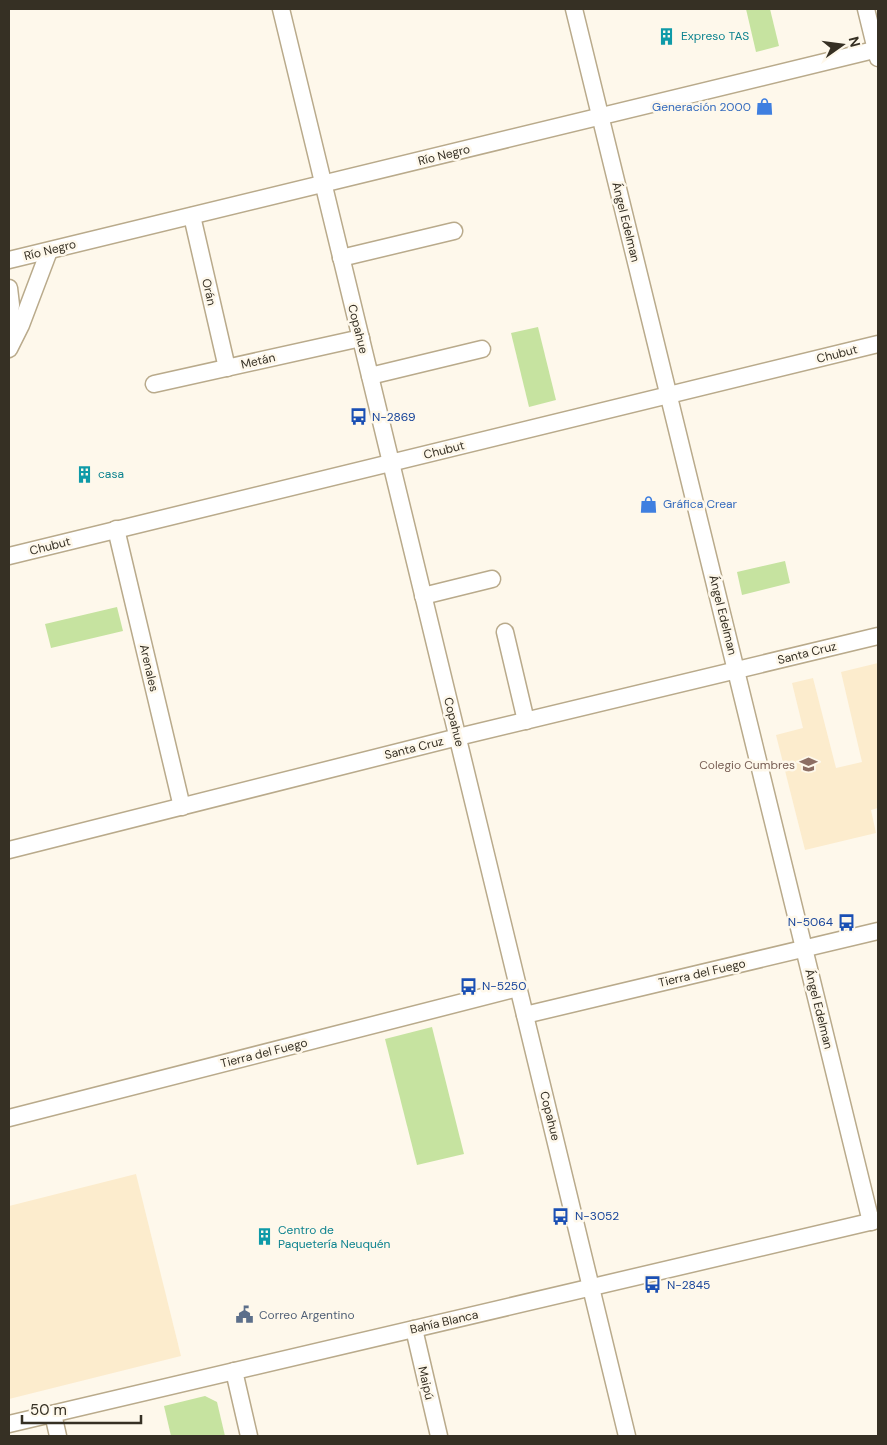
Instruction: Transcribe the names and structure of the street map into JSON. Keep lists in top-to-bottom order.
{
  "streets": {
    "street": [
      "Río Negro",
      "Ángel Edelman",
      "Orán",
      "Copahue",
      "Chubut",
      "Metán",
      "Santa Cruz",
      "Arenales",
      "Tierra del Fuego",
      "Bahía Blanca",
      "Maipú"
    ]
  },
  "crossings": [
    ["Río Negro", "Ángel Edelman"],
    ["Río Negro", "Orán"],
    ["Río Negro", "Copahue"],
    ["Ángel Edelman", "Chubut"],
    ["Ángel Edelman", "Santa Cruz"],
    ["Ángel Edelman", "Tierra del Fuego"],
    ["Ángel Edelman", "Bahía Blanca"],
    ["Orán", "Metán"],
    ["Copahue", "Chubut"],
    ["Copahue", "Metán"],
    ["Copahue", "Santa Cruz"],
    ["Copahue", "Tierra del Fuego"],
    ["Copahue", "Bahía Blanca"],
    ["Chubut", "Arenales"],
    ["Santa Cruz", "Arenales"],
    ["Bahía Blanca", "Maipú"]
  ],
  "places": {
    "building": ["Expreso TAS", "casa", "Centro de Paquetería Neuquén"],
    "shop": ["Generación 2000", "Gráfica Crear"],
    "bus stop": [
      "N-2869",
      "N-5064",
      "N-5250",
      "N-3052",
      "N-2845"
    ],
    "school or university": ["Colegio Cumbres"],
    "public building": ["Correo Argentino"]
  },
  "scale_bar": "50 m",
  "north": "right"
}
